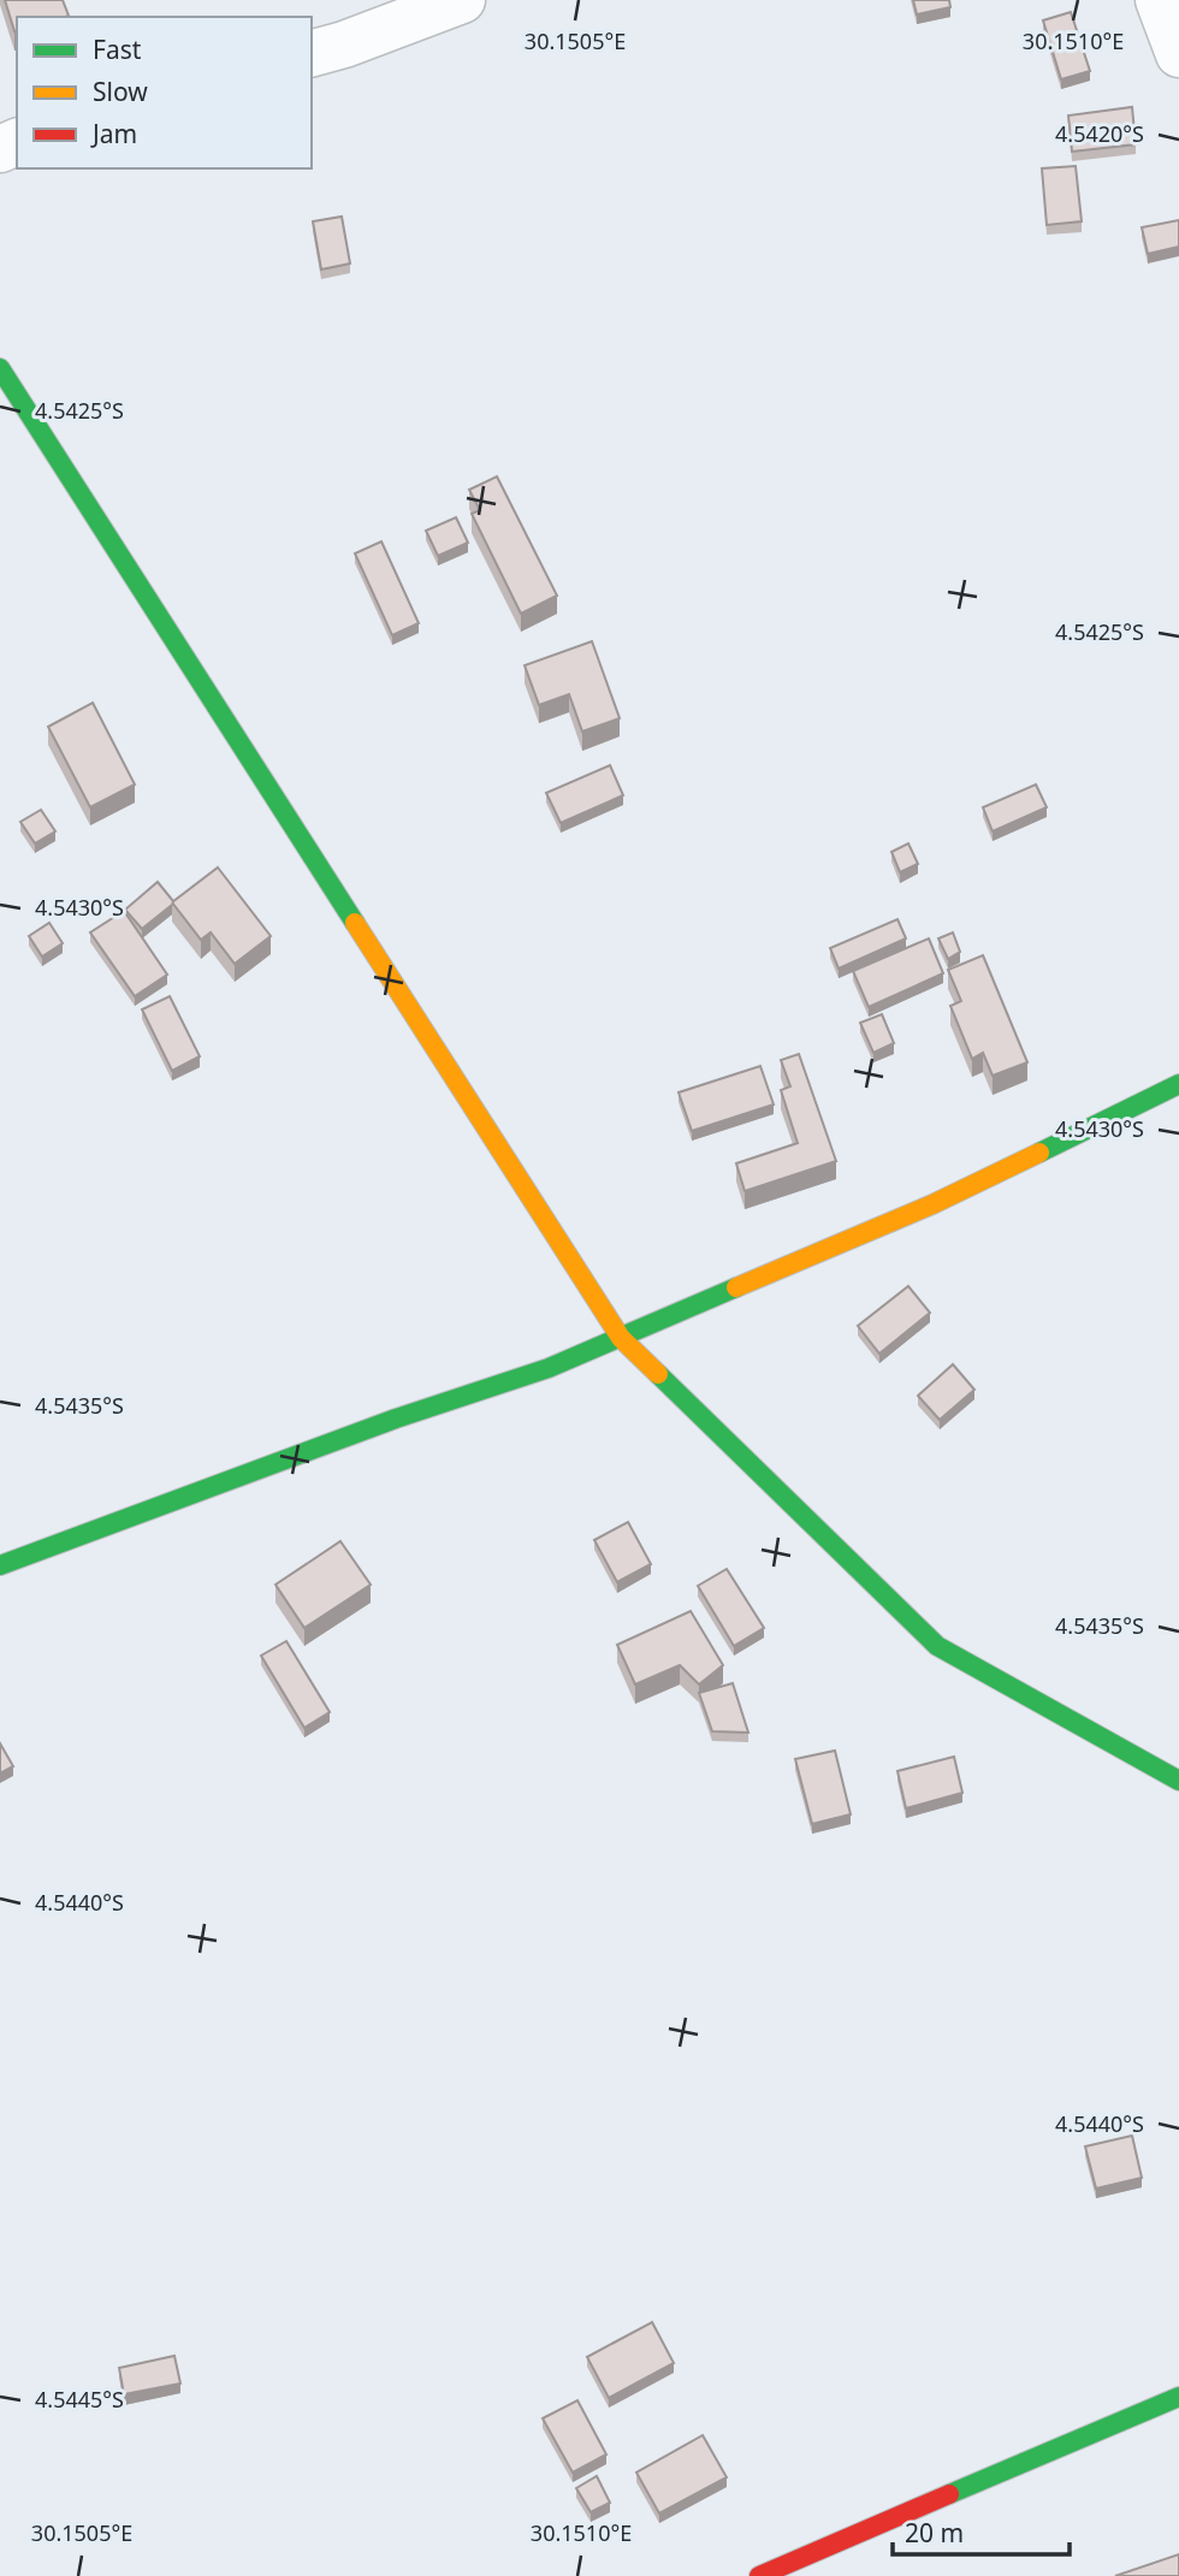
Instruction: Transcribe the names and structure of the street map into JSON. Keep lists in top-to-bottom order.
{
  "legend": ["Fast", "Slow", "Jam"],
  "scale_bar": "20 m",
  "coordinates": [
    "30.1505°E",
    "30.1510°E",
    "4.5420°S",
    "4.5425°S",
    "4.5430°S",
    "4.5435°S",
    "4.5440°S",
    "4.5445°S"
  ]
}
